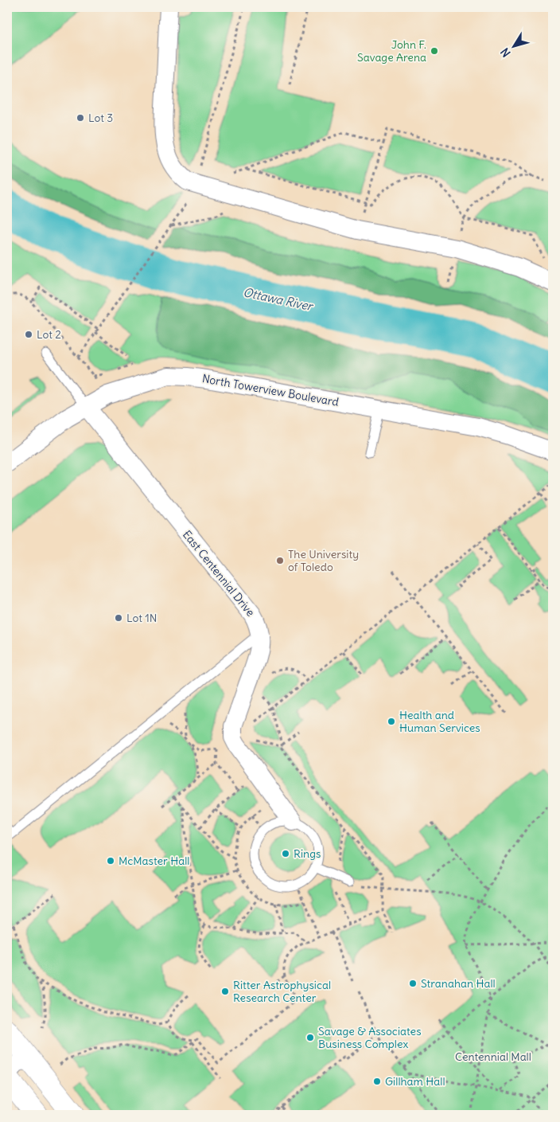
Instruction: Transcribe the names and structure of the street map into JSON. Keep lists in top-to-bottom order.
{
  "streets": {
    "street": ["North Towerview Boulevard", "East Centennial Drive"]
  },
  "crossings": [
    ["North Towerview Boulevard", "East Centennial Drive"]
  ],
  "water": ["Ottawa River"],
  "parks": ["Centennial Mall"],
  "places": [
    "John F. Savage Arena",
    "Lot 3",
    "Lot 2",
    "The University of Toledo",
    "Lot 1N",
    "Health and Human Services",
    "Rings",
    "McMaster Hall",
    "Stranahan Hall",
    "Ritter Astrophysical Research Center",
    "Savage & Associates Business Complex",
    "Gillham Hall"
  ],
  "north": "bottom left"
}
